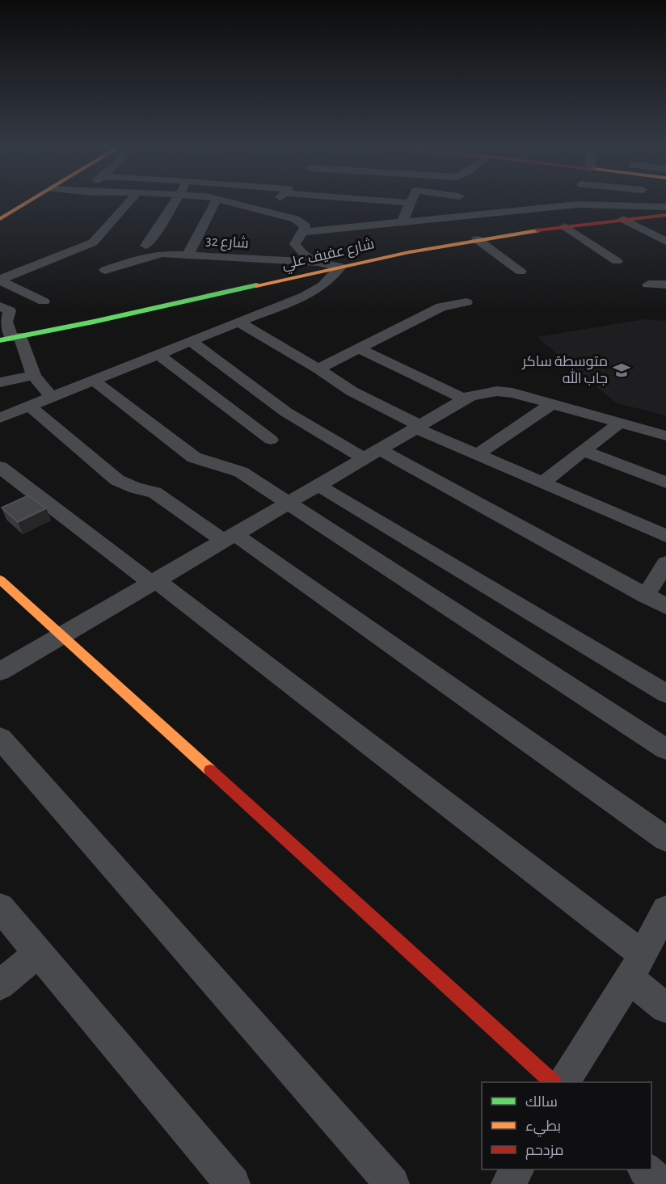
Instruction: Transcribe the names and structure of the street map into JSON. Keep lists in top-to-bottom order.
{
  "streets": {
    "street": ["شارع 32", "شارع عفيف علي"]
  },
  "places": {
    "school or university": ["متوسطة ساكر جاب الله"]
  },
  "legend": ["سالك", "بطيء", "مزدحم"]
}
